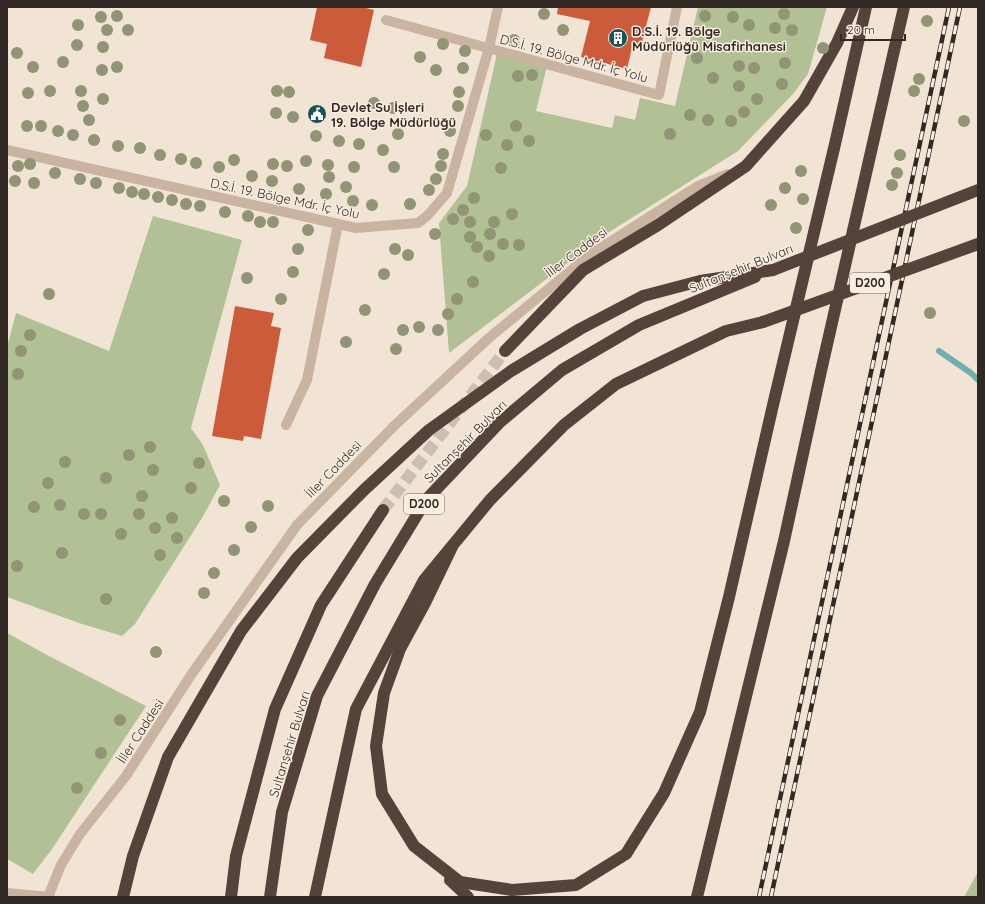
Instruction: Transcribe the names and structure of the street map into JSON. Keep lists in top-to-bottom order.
{
  "streets": {
    "highway": ["Sultanşehir Bulvarı", "D200"],
    "street": ["D.S.İ. 19. Bölge Mdr. İç Yolu", "İller Caddesi"]
  },
  "places": {
    "building": ["D.S.İ. 19. Bölge Müdürlüğü Misafirhanesi"],
    "public building": ["Devlet Su İşleri 19. Bölge Müdürlüğü"]
  },
  "scale_bar": "20 m"
}
